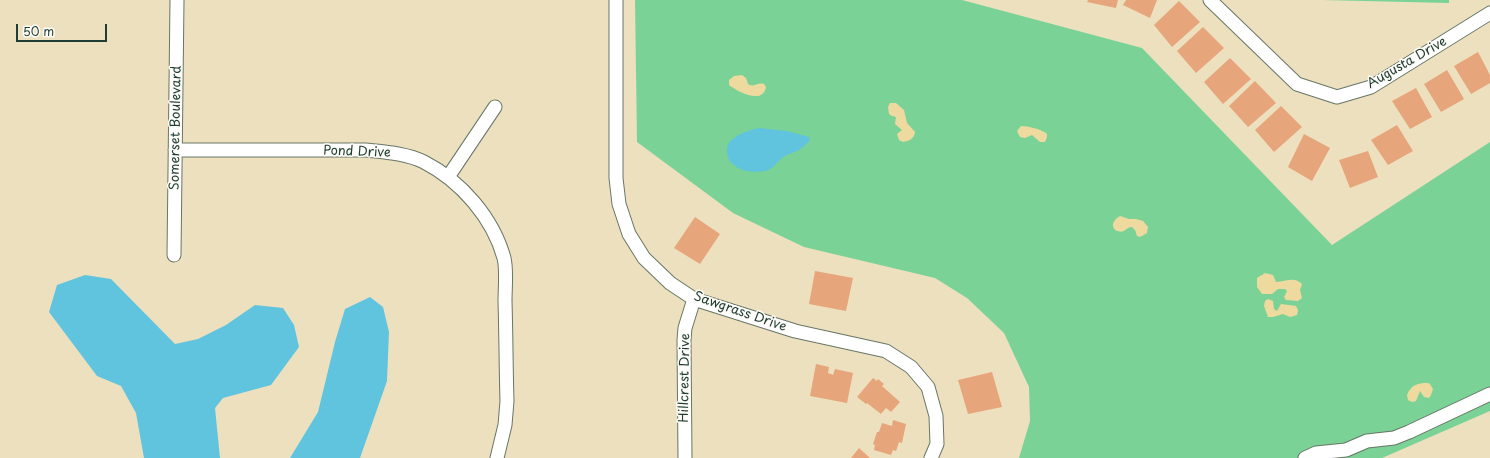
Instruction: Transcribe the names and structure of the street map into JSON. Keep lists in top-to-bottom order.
{
  "streets": {
    "street": [
      "Augusta Drive",
      "Somerset Boulevard",
      "Pond Drive",
      "Sawgrass Drive",
      "Hillcrest Drive"
    ]
  },
  "crossings": [
    ["Somerset Boulevard", "Pond Drive"],
    ["Sawgrass Drive", "Hillcrest Drive"]
  ],
  "scale_bar": "50 m"
}
